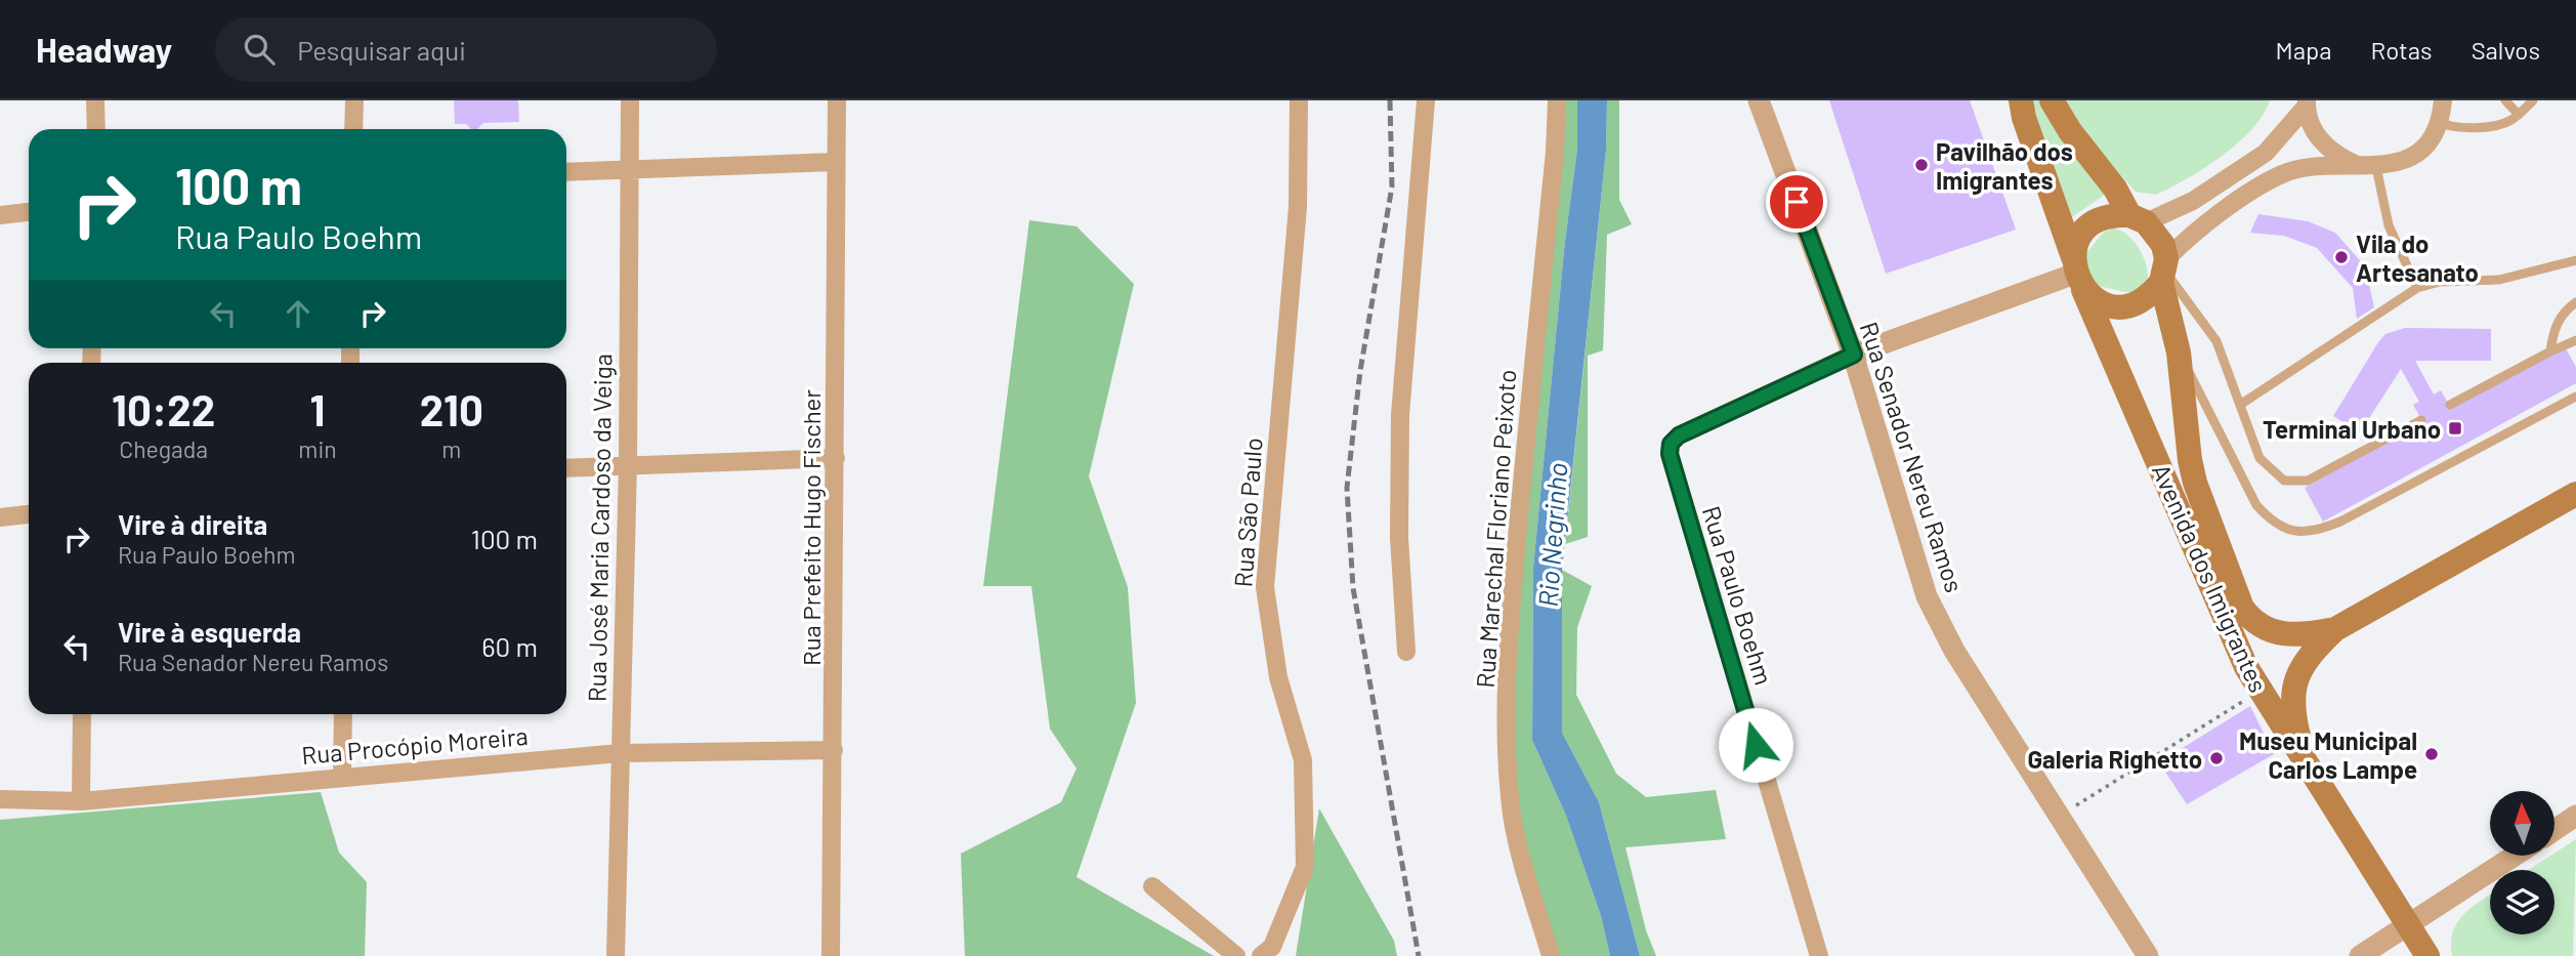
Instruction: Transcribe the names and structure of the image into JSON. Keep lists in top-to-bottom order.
{
  "streets": {
    "main road": ["Avenida dos Imigrantes"],
    "street": [
      "Rua Senador Nereu Ramos",
      "Rua São Paulo",
      "Rua José Maria Cardoso da Veiga",
      "Rua Prefeito Hugo Fischer",
      "Rua Marechal Floriano Peixoto",
      "Rua Paulo Boehm",
      "Rua Procópio Moreira"
    ]
  },
  "crossings": [
    ["Rua Senador Nereu Ramos", "Rua Paulo Boehm"],
    ["Rua José Maria Cardoso da Veiga", "Rua Procópio Moreira"],
    ["Rua Prefeito Hugo Fischer", "Rua Procópio Moreira"]
  ],
  "water": ["Rio Negrinho"],
  "places": {
    "other": [
      "Pavilhão dos Imigrantes",
      "Vila do Artesanato",
      "Museu Municipal Carlos Lampe",
      "Galeria Righetto"
    ],
    "transit": ["Terminal Urbano"]
  },
  "north": "top",
  "page": {
    "header": "Headway",
    "search": "Pesquisar aqui",
    "nav": ["Mapa", "Rotas", "Salvos"],
    "turn": ["100 m", "Rua Paulo Boehm"],
    "eta": [
      "10:22",
      "Chegada",
      "1",
      "min",
      "210",
      "m"
    ],
    "list": [
      {
        "name": "Vire à direita",
        "note": "Rua Paulo Boehm",
        "value": "100 m"
      },
      {
        "name": "Vire à esquerda",
        "note": "Rua Senador Nereu Ramos",
        "value": "60 m"
      }
    ]
  }
}
